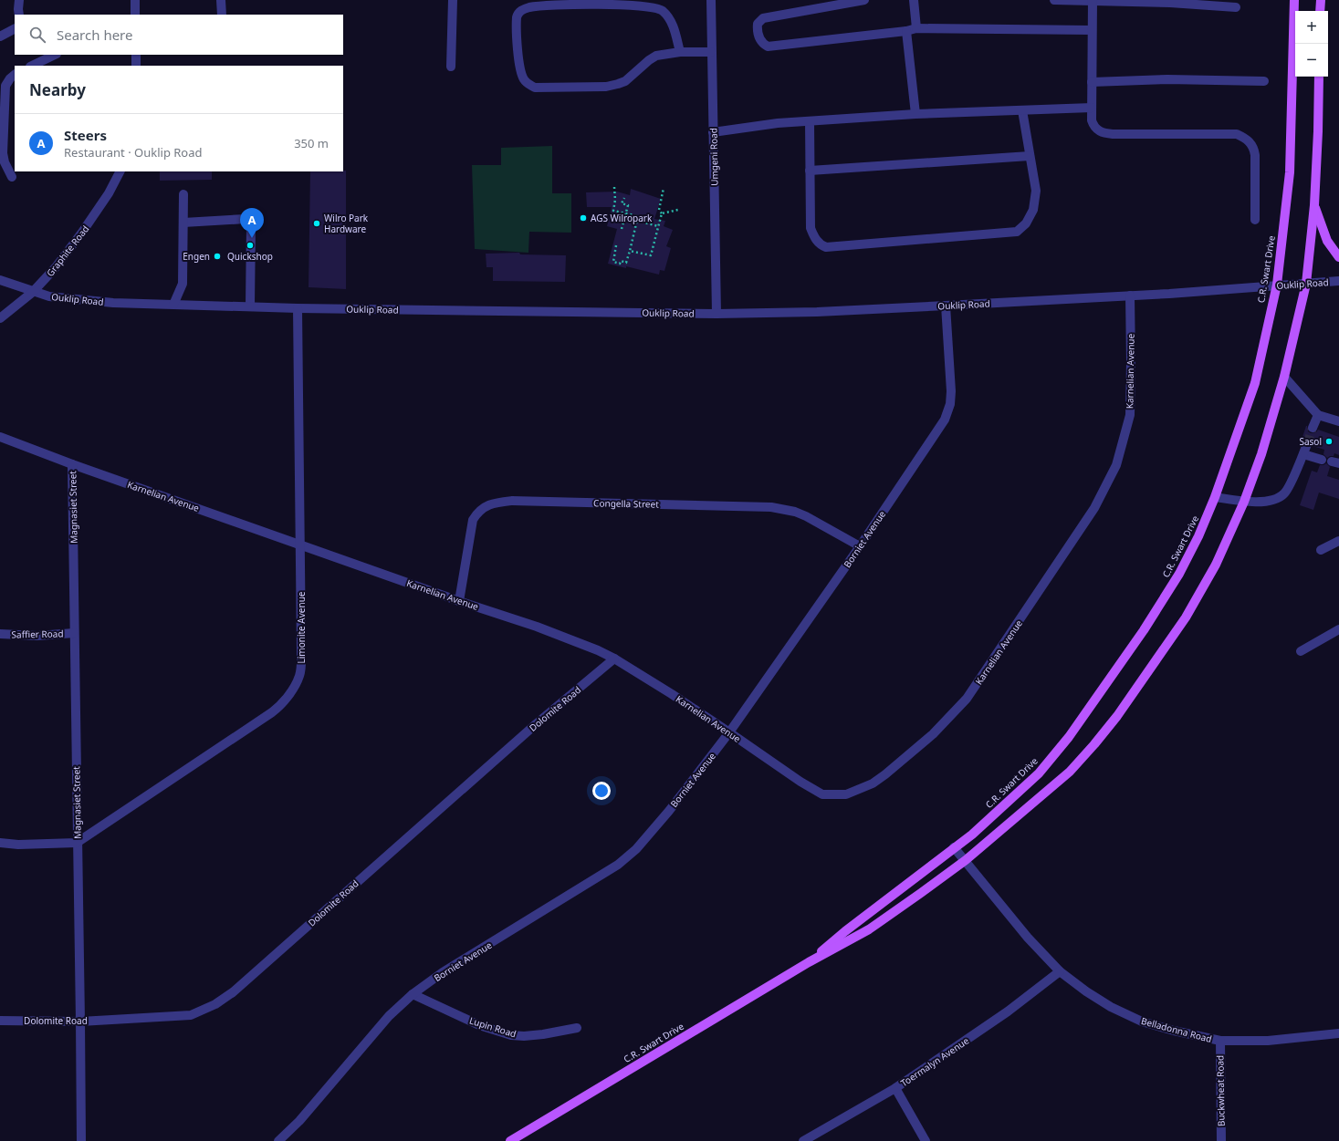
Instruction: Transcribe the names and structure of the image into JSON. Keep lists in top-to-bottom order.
{
  "streets": {
    "main road": ["C.R. Swart Drive"],
    "street": [
      "Umgeni Road",
      "Graphite Road",
      "Ouklip Road",
      "Karnelian Avenue",
      "Congella Street",
      "Magnasiet Street",
      "Borniet Avenue",
      "Limonite Avenue",
      "Saffier Road",
      "Dolomite Road",
      "Lupin Road",
      "Belladonna Road",
      "Toermalyn Avenue",
      "Buckwheat Road"
    ]
  },
  "crossings": [
    ["Umgeni Road", "Ouklip Road"],
    ["Graphite Road", "Ouklip Road"],
    ["C.R. Swart Drive", "Ouklip Road"],
    ["C.R. Swart Drive", "Belladonna Road"],
    ["Ouklip Road", "Karnelian Avenue"],
    ["Ouklip Road", "Borniet Avenue"],
    ["Ouklip Road", "Limonite Avenue"],
    ["Karnelian Avenue", "Congella Street"],
    ["Karnelian Avenue", "Magnasiet Street"],
    ["Karnelian Avenue", "Borniet Avenue"],
    ["Karnelian Avenue", "Limonite Avenue"],
    ["Karnelian Avenue", "Dolomite Road"],
    ["Congella Street", "Borniet Avenue"],
    ["Magnasiet Street", "Limonite Avenue"],
    ["Magnasiet Street", "Saffier Road"],
    ["Magnasiet Street", "Dolomite Road"],
    ["Borniet Avenue", "Lupin Road"],
    ["Belladonna Road", "Toermalyn Avenue"],
    ["Belladonna Road", "Buckwheat Road"]
  ],
  "places": [
    "AGS Wilropark",
    "Wilro Park Hardware",
    "Quickshop",
    "Engen",
    "Sasol"
  ],
  "page": {
    "map_buttons": ["+", "−"],
    "search": "Search here",
    "heading": "Nearby",
    "list": [
      {
        "mark": "A",
        "name": "Steers",
        "note": "Restaurant · Ouklip Road",
        "value": "350 m"
      }
    ],
    "pins": "A"
  }
}
